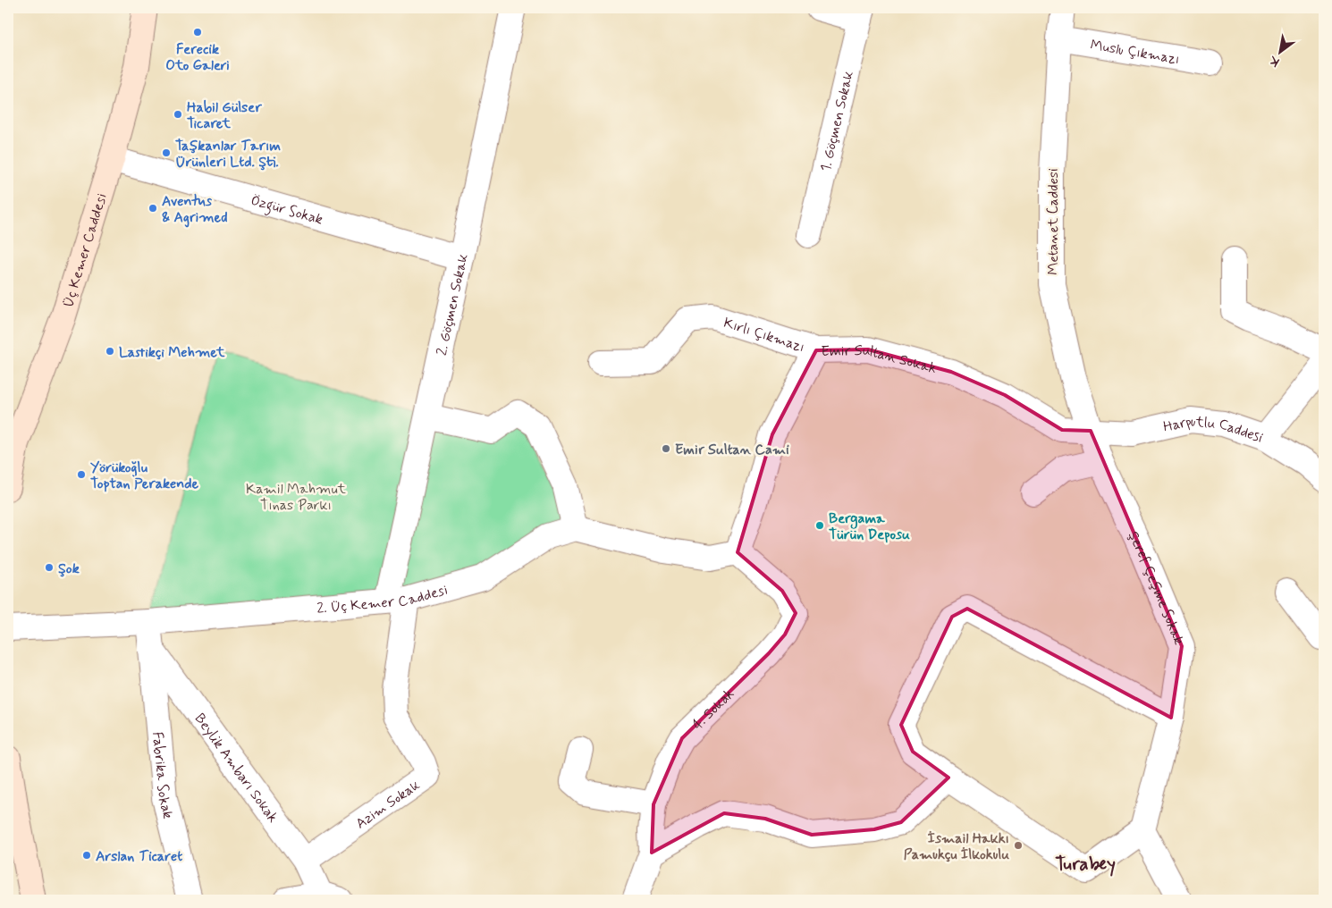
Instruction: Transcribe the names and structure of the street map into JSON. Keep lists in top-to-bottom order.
{
  "streets": {
    "main road": ["Üç Kemer Caddesi"],
    "street": [
      "Muslu Çıkmazı",
      "1. Göçmen Sokak",
      "Özgür Sokak",
      "Metanet Caddesi",
      "2. Göçmen Sokak",
      "Kırlı Çıkmazı",
      "Emir Sultan Sokak",
      "Harputlu Caddesi",
      "Şeref Çeşme Sokak",
      "2. Üç Kemer Caddesi",
      "4. Sokak",
      "Beylik Ambarı Sokak",
      "Fabrika Sokak",
      "Azim Sokak"
    ]
  },
  "crossings": [
    ["Muslu Çıkmazı", "Metanet Caddesi"],
    ["Özgür Sokak", "Üç Kemer Caddesi"],
    ["Özgür Sokak", "2. Göçmen Sokak"],
    ["Metanet Caddesi", "Emir Sultan Sokak"],
    ["Metanet Caddesi", "Harputlu Caddesi"],
    ["Metanet Caddesi", "Şeref Çeşme Sokak"],
    ["2. Göçmen Sokak", "2. Üç Kemer Caddesi"],
    ["2. Göçmen Sokak", "Azim Sokak"],
    ["Kırlı Çıkmazı", "Emir Sultan Sokak"],
    ["Emir Sultan Sokak", "Harputlu Caddesi"],
    ["Emir Sultan Sokak", "Şeref Çeşme Sokak"],
    ["Emir Sultan Sokak", "4. Sokak"],
    ["Harputlu Caddesi", "Şeref Çeşme Sokak"],
    ["2. Üç Kemer Caddesi", "Azim Sokak"],
    ["Beylik Ambarı Sokak", "Fabrika Sokak"],
    ["Beylik Ambarı Sokak", "Azim Sokak"]
  ],
  "districts": ["Turabey"],
  "parks": ["Kamil Mahmut Tınas Parkı"],
  "places": [
    "Ferecik Oto Galeri",
    "Habil Gülser Ticaret",
    "Taşkanlar Tarım Ürünleri Ltd. Şti.",
    "Aventus & Agrimed",
    "Lastikçi Mehmet",
    "Emir Sultan Cami",
    "Yörükoğlu Toptan Perakende",
    "Bergama Türün Deposu",
    "Şok",
    "İsmail Hakkı Pamukçu İlkokulu",
    "Arslan Ticaret"
  ],
  "north": "bottom left"
}
